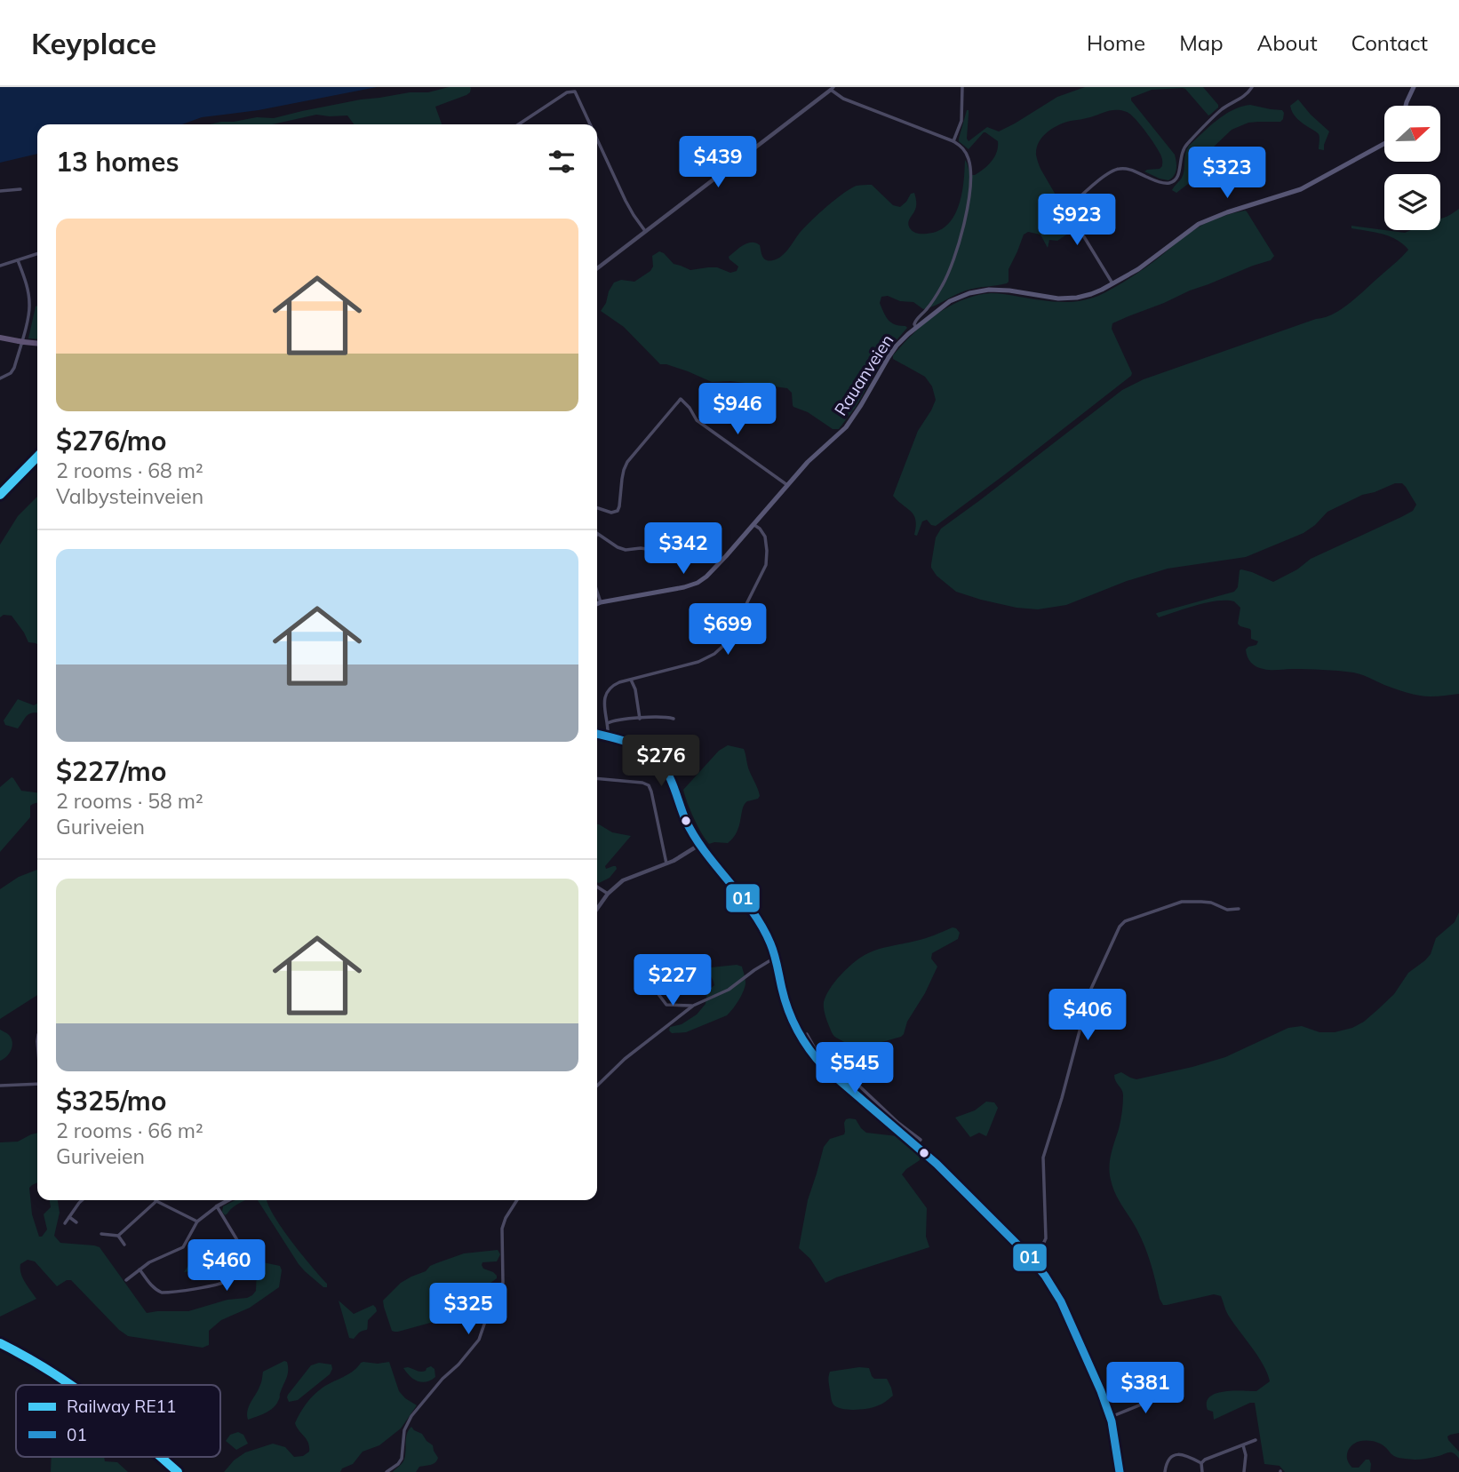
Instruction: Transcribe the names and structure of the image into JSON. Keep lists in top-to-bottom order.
{
  "streets": {
    "main road": ["Rauanveien"]
  },
  "lines": ["rail line RE11", "transit line 01"],
  "legend": ["Railway RE11", "01"],
  "north": "right",
  "page": {
    "header": "Keyplace",
    "nav": [
      "Home",
      "Map",
      "About",
      "Contact"
    ],
    "heading": "13 homes",
    "price": [
      "$439",
      "$323",
      "$923",
      "$946",
      "$342",
      "$699",
      "$276",
      "$227",
      "$406",
      "$545",
      "$460",
      "$325",
      "$381"
    ],
    "list": [
      {
        "name": "$276/mo",
        "note": "2 rooms · 68 m² · Valbysteinveien"
      },
      {
        "name": "$227/mo",
        "note": "2 rooms · 58 m² · Guriveien"
      },
      {
        "name": "$325/mo",
        "note": "2 rooms · 66 m² · Guriveien"
      }
    ]
  }
}
